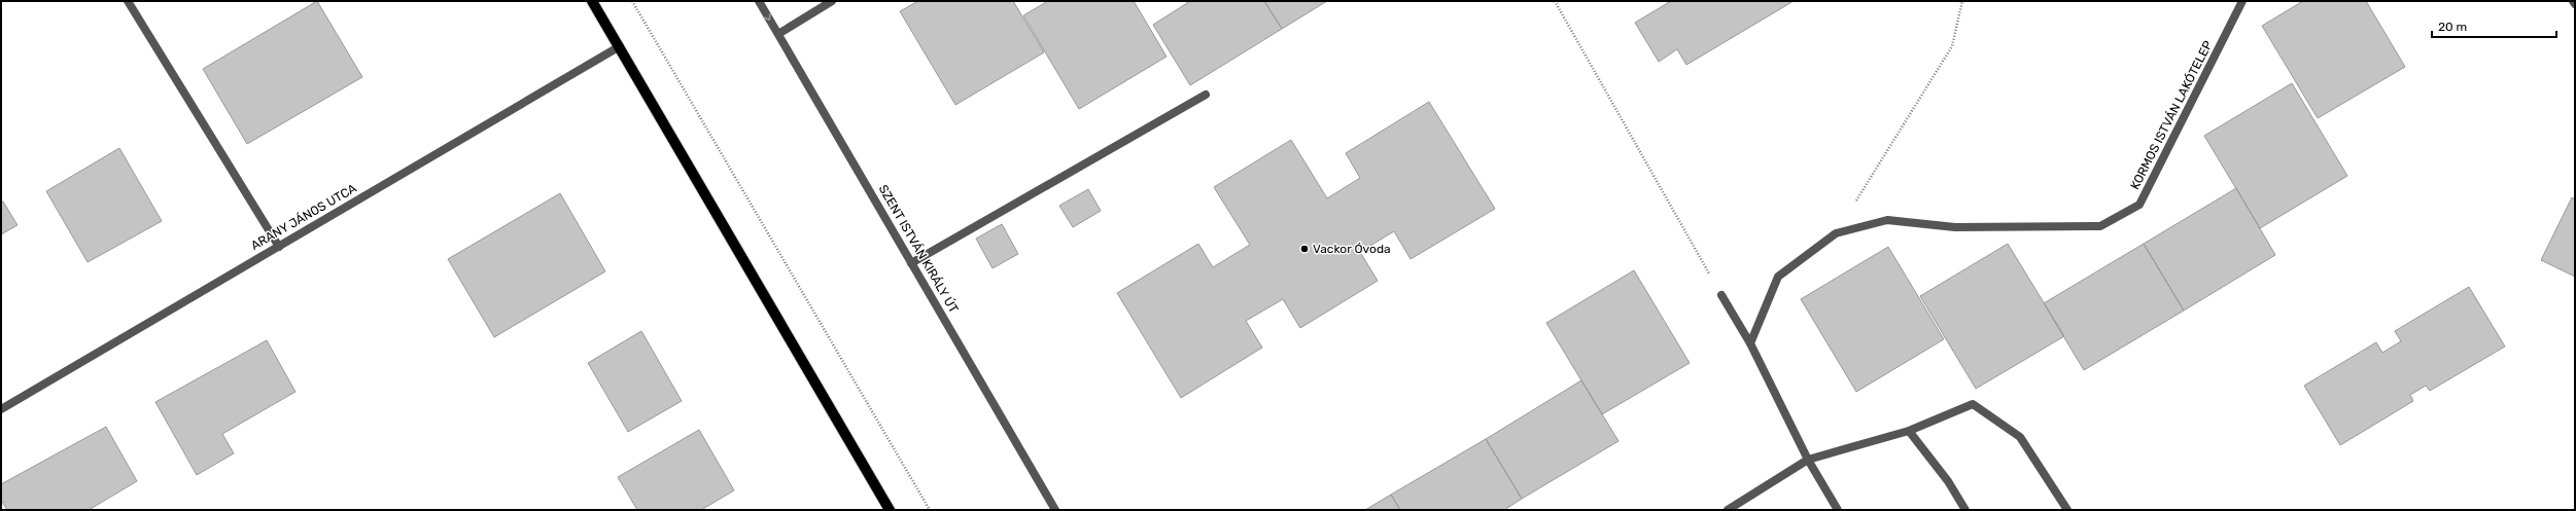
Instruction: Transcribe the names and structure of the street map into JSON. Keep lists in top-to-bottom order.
{
  "streets": {
    "street": ["KORMOS ISTVÁN LAKÓTELEP", "ARANY JÁNOS UTCA", "SZENT ISTVÁN KIRÁLY ÚT"]
  },
  "places": ["Vackor Óvoda"],
  "scale_bar": "20 m"
}
